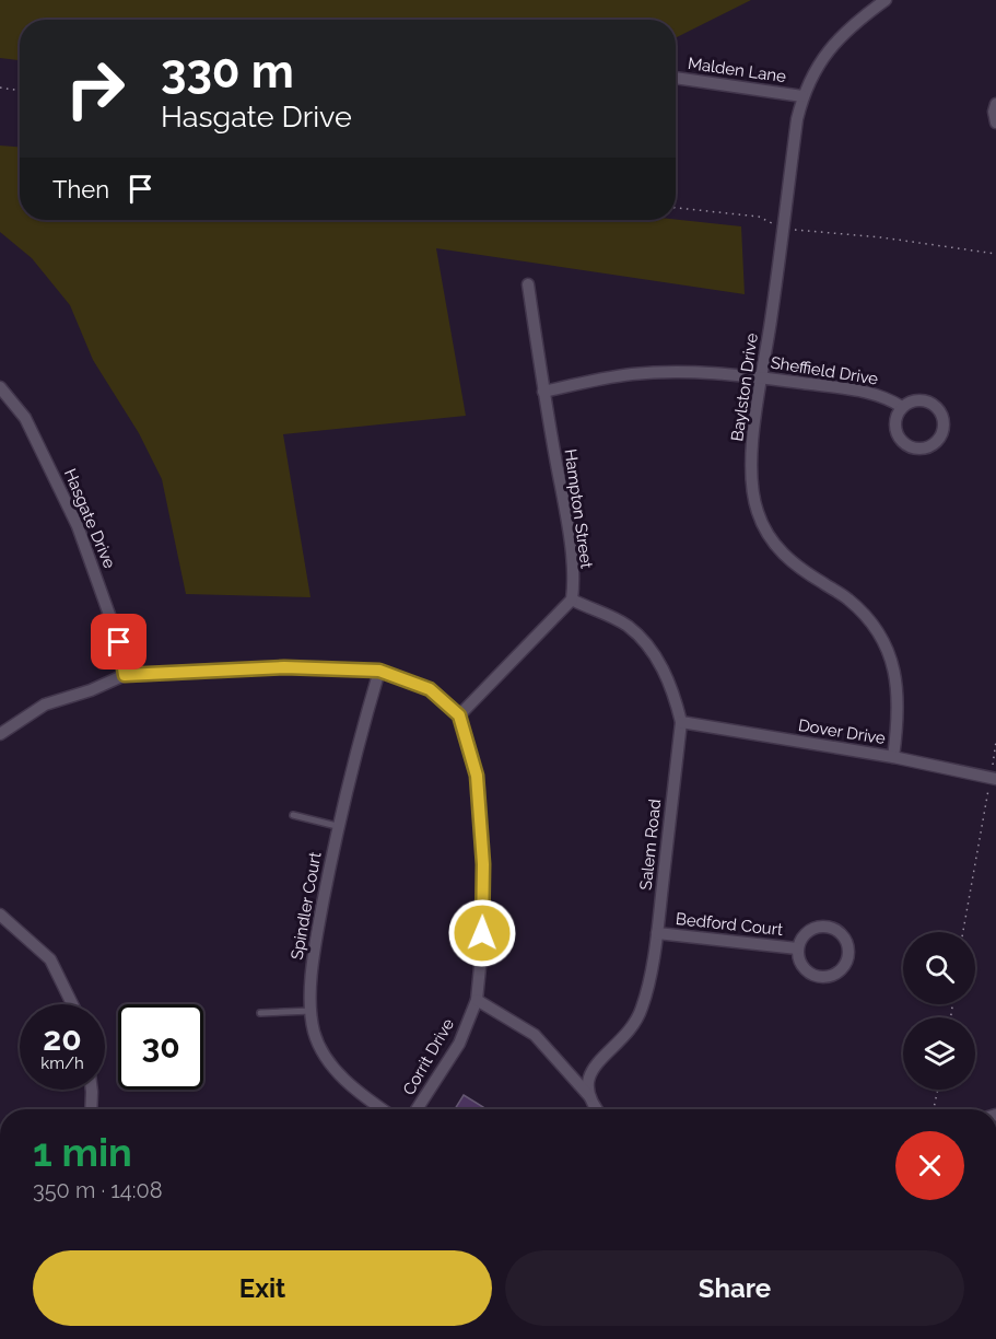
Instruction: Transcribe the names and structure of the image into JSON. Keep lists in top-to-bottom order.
{
  "streets": {
    "street": [
      "Malden Lane",
      "Sheffield Drive",
      "Baylston Drive",
      "Hampton Street",
      "Hasgate Drive",
      "Dover Drive",
      "Salem Road",
      "Spindler Court",
      "Bedford Court",
      "Corrit Drive"
    ]
  },
  "crossings": [
    ["Malden Lane", "Baylston Drive"],
    ["Sheffield Drive", "Baylston Drive"],
    ["Sheffield Drive", "Hampton Street"],
    ["Baylston Drive", "Dover Drive"],
    ["Hampton Street", "Salem Road"],
    ["Dover Drive", "Salem Road"],
    ["Salem Road", "Bedford Court"]
  ],
  "page": {
    "turn": ["330 m", "Hasgate Drive"],
    "then": "Then",
    "speed": "20 km/h",
    "limit": "30",
    "heading": ["1 min", "350 m · 14:08"],
    "buttons": ["Exit", "Share"]
  }
}
